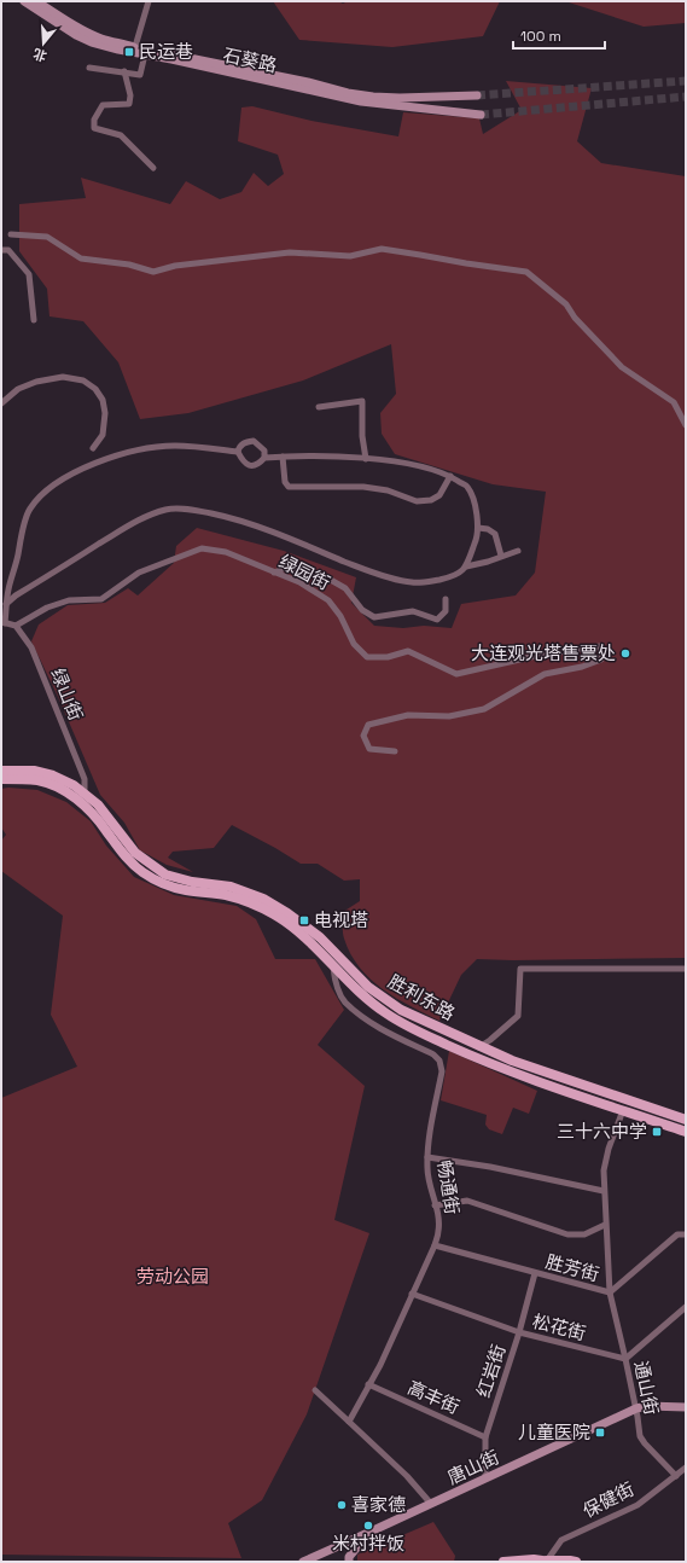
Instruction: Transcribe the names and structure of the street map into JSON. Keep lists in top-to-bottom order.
{
  "streets": {
    "main road": ["石葵路", "胜利东路", "唐山街"],
    "street": [
      "绿园街",
      "绿山街",
      "畅通街",
      "胜芳街",
      "松花街",
      "红岩街",
      "通山街",
      "高丰街",
      "保健街"
    ]
  },
  "crossings": [
    ["绿园街", "绿山街"],
    ["绿山街", "胜利东路"],
    ["畅通街", "胜芳街"],
    ["畅通街", "松花街"],
    ["畅通街", "高丰街"],
    ["胜芳街", "红岩街"],
    ["胜芳街", "通山街"],
    ["松花街", "红岩街"],
    ["松花街", "通山街"],
    ["红岩街", "高丰街"],
    ["红岩街", "唐山街"],
    ["通山街", "唐山街"],
    ["通山街", "保健街"]
  ],
  "parks": ["劳动公园"],
  "places": {
    "transit": [
      "民运巷",
      "电视塔",
      "三十六中学",
      "儿童医院"
    ],
    "other": ["大连观光塔售票处", "喜家德", "米村拌饭"]
  },
  "scale_bar": "100 m",
  "north": "bottom"
}
